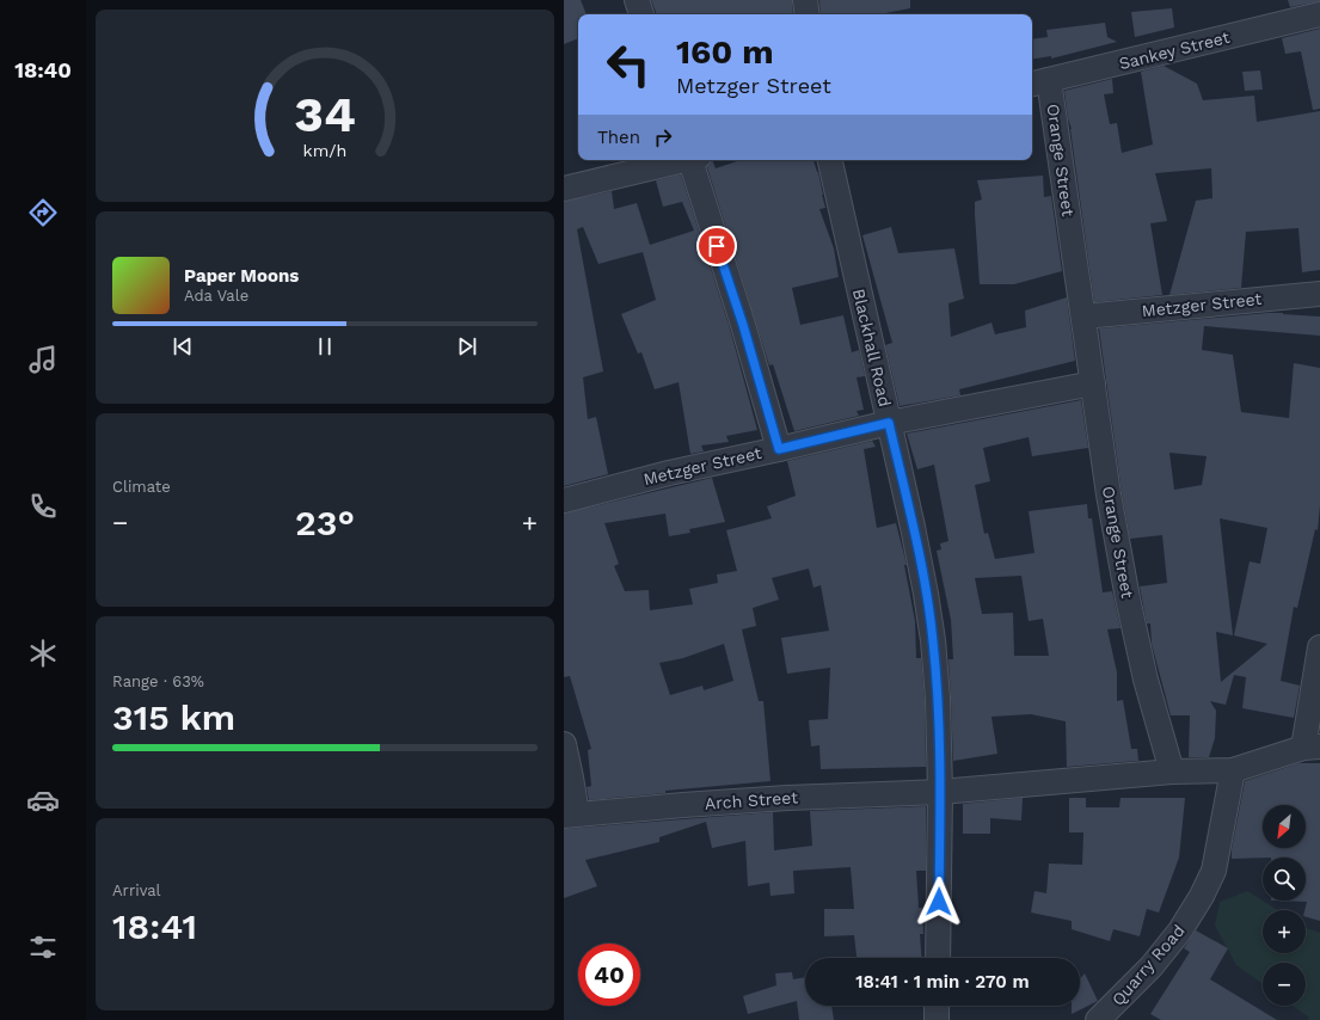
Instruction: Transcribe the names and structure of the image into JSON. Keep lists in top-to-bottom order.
{
  "streets": {
    "street": [
      "Sankey Street",
      "Orange Street",
      "Metzger Street",
      "Blackhall Road",
      "Arch Street",
      "Quarry Road"
    ]
  },
  "crossings": [
    ["Sankey Street", "Orange Street"],
    ["Orange Street", "Metzger Street"],
    ["Metzger Street", "Blackhall Road"],
    ["Blackhall Road", "Arch Street"]
  ],
  "north": "bottom left",
  "page": {
    "tabs": "18:40",
    "turn": ["160 m", "Metzger Street"],
    "then": "Then",
    "song": ["Paper Moons", "Ada Vale"],
    "tile": [
      "Climate",
      ["Range · 63%", "315 km"],
      ["Arrival", "18:41"]
    ],
    "heat": ["−", "23°", "+"],
    "map_buttons": ["+", "−"],
    "limit": "40",
    "trip": "18:41 · 1 min · 270 m",
    "gauge": ["34", "km/h"]
  }
}
